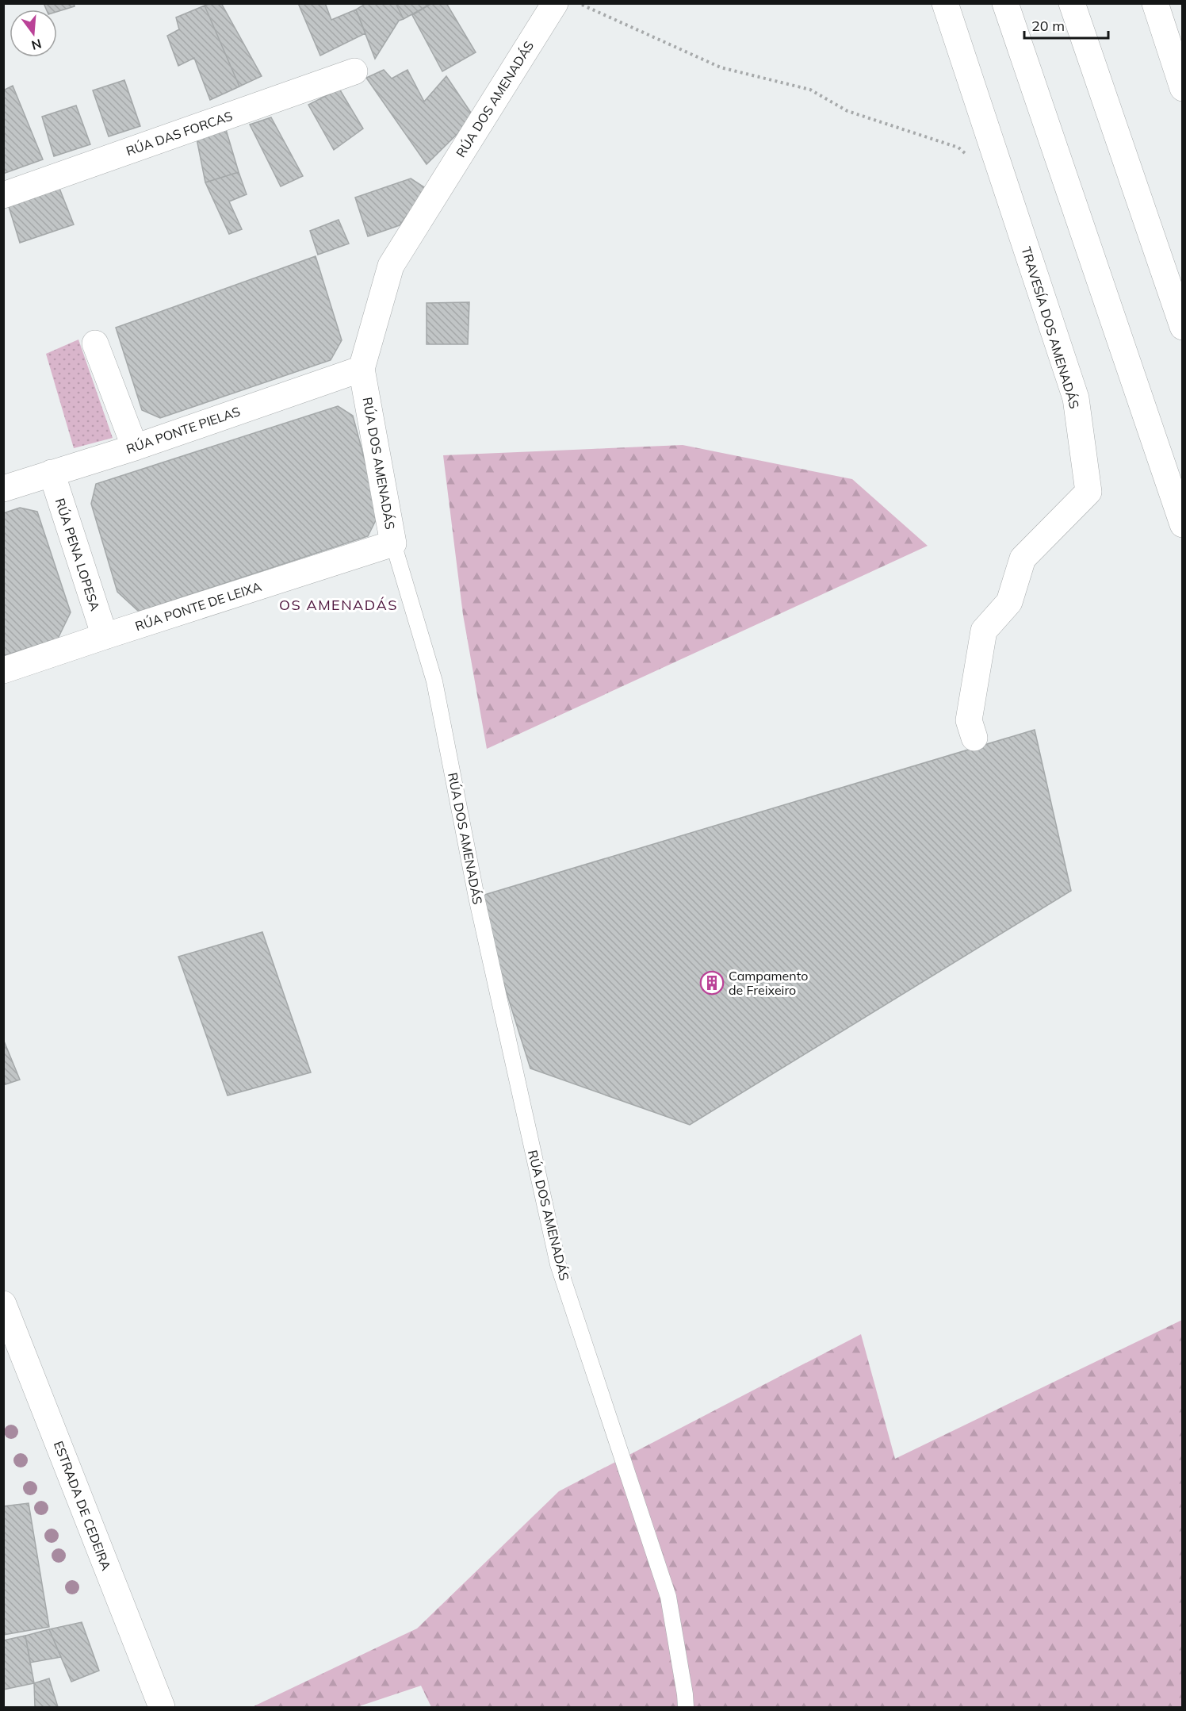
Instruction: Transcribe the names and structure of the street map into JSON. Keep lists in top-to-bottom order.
{
  "streets": {
    "main road": [
      "RÚA DOS AMENADÁS",
      "RÚA DAS FORCAS",
      "TRAVESÍA DOS AMENADÁS",
      "RÚA PONTE PIELAS",
      "RÚA PENA LOPESA",
      "RÚA PONTE DE LEIXA",
      "ESTRADA DE CEDEIRA"
    ]
  },
  "crossings": [
    ["RÚA DOS AMENADÁS", "RÚA PONTE PIELAS"],
    ["RÚA DOS AMENADÁS", "RÚA PONTE DE LEIXA"],
    ["RÚA PONTE PIELAS", "RÚA PENA LOPESA"],
    ["RÚA PENA LOPESA", "RÚA PONTE DE LEIXA"]
  ],
  "districts": ["OS AMENADÁS"],
  "places": {
    "building": ["Campamento de Freixeiro"]
  },
  "scale_bar": "20 m",
  "north": "bottom"
}
